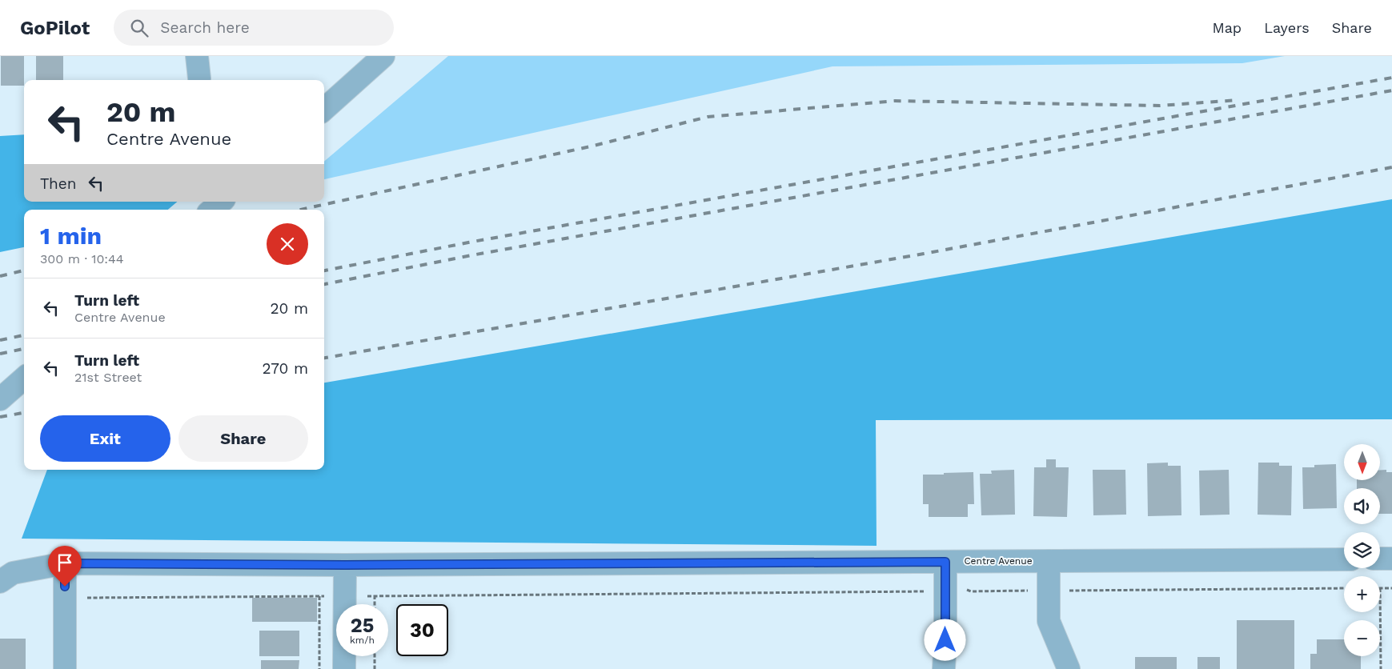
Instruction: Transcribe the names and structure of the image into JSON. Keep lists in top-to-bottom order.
{
  "streets": {
    "street": ["Centre Avenue"]
  },
  "north": "bottom",
  "page": {
    "header": "GoPilot",
    "search": "Search here",
    "nav": ["Map", "Layers", "Share"],
    "turn": ["20 m", "Centre Avenue"],
    "then": "Then",
    "heading": ["1 min", "300 m · 10:44"],
    "list": [
      {
        "name": "Turn left",
        "note": "Centre Avenue",
        "value": "20 m"
      },
      {
        "name": "Turn left",
        "note": "21st Street",
        "value": "270 m"
      }
    ],
    "buttons": ["Exit", "Share"],
    "map_buttons": ["+", "−"],
    "speed": "25 km/h",
    "limit": "30"
  }
}
